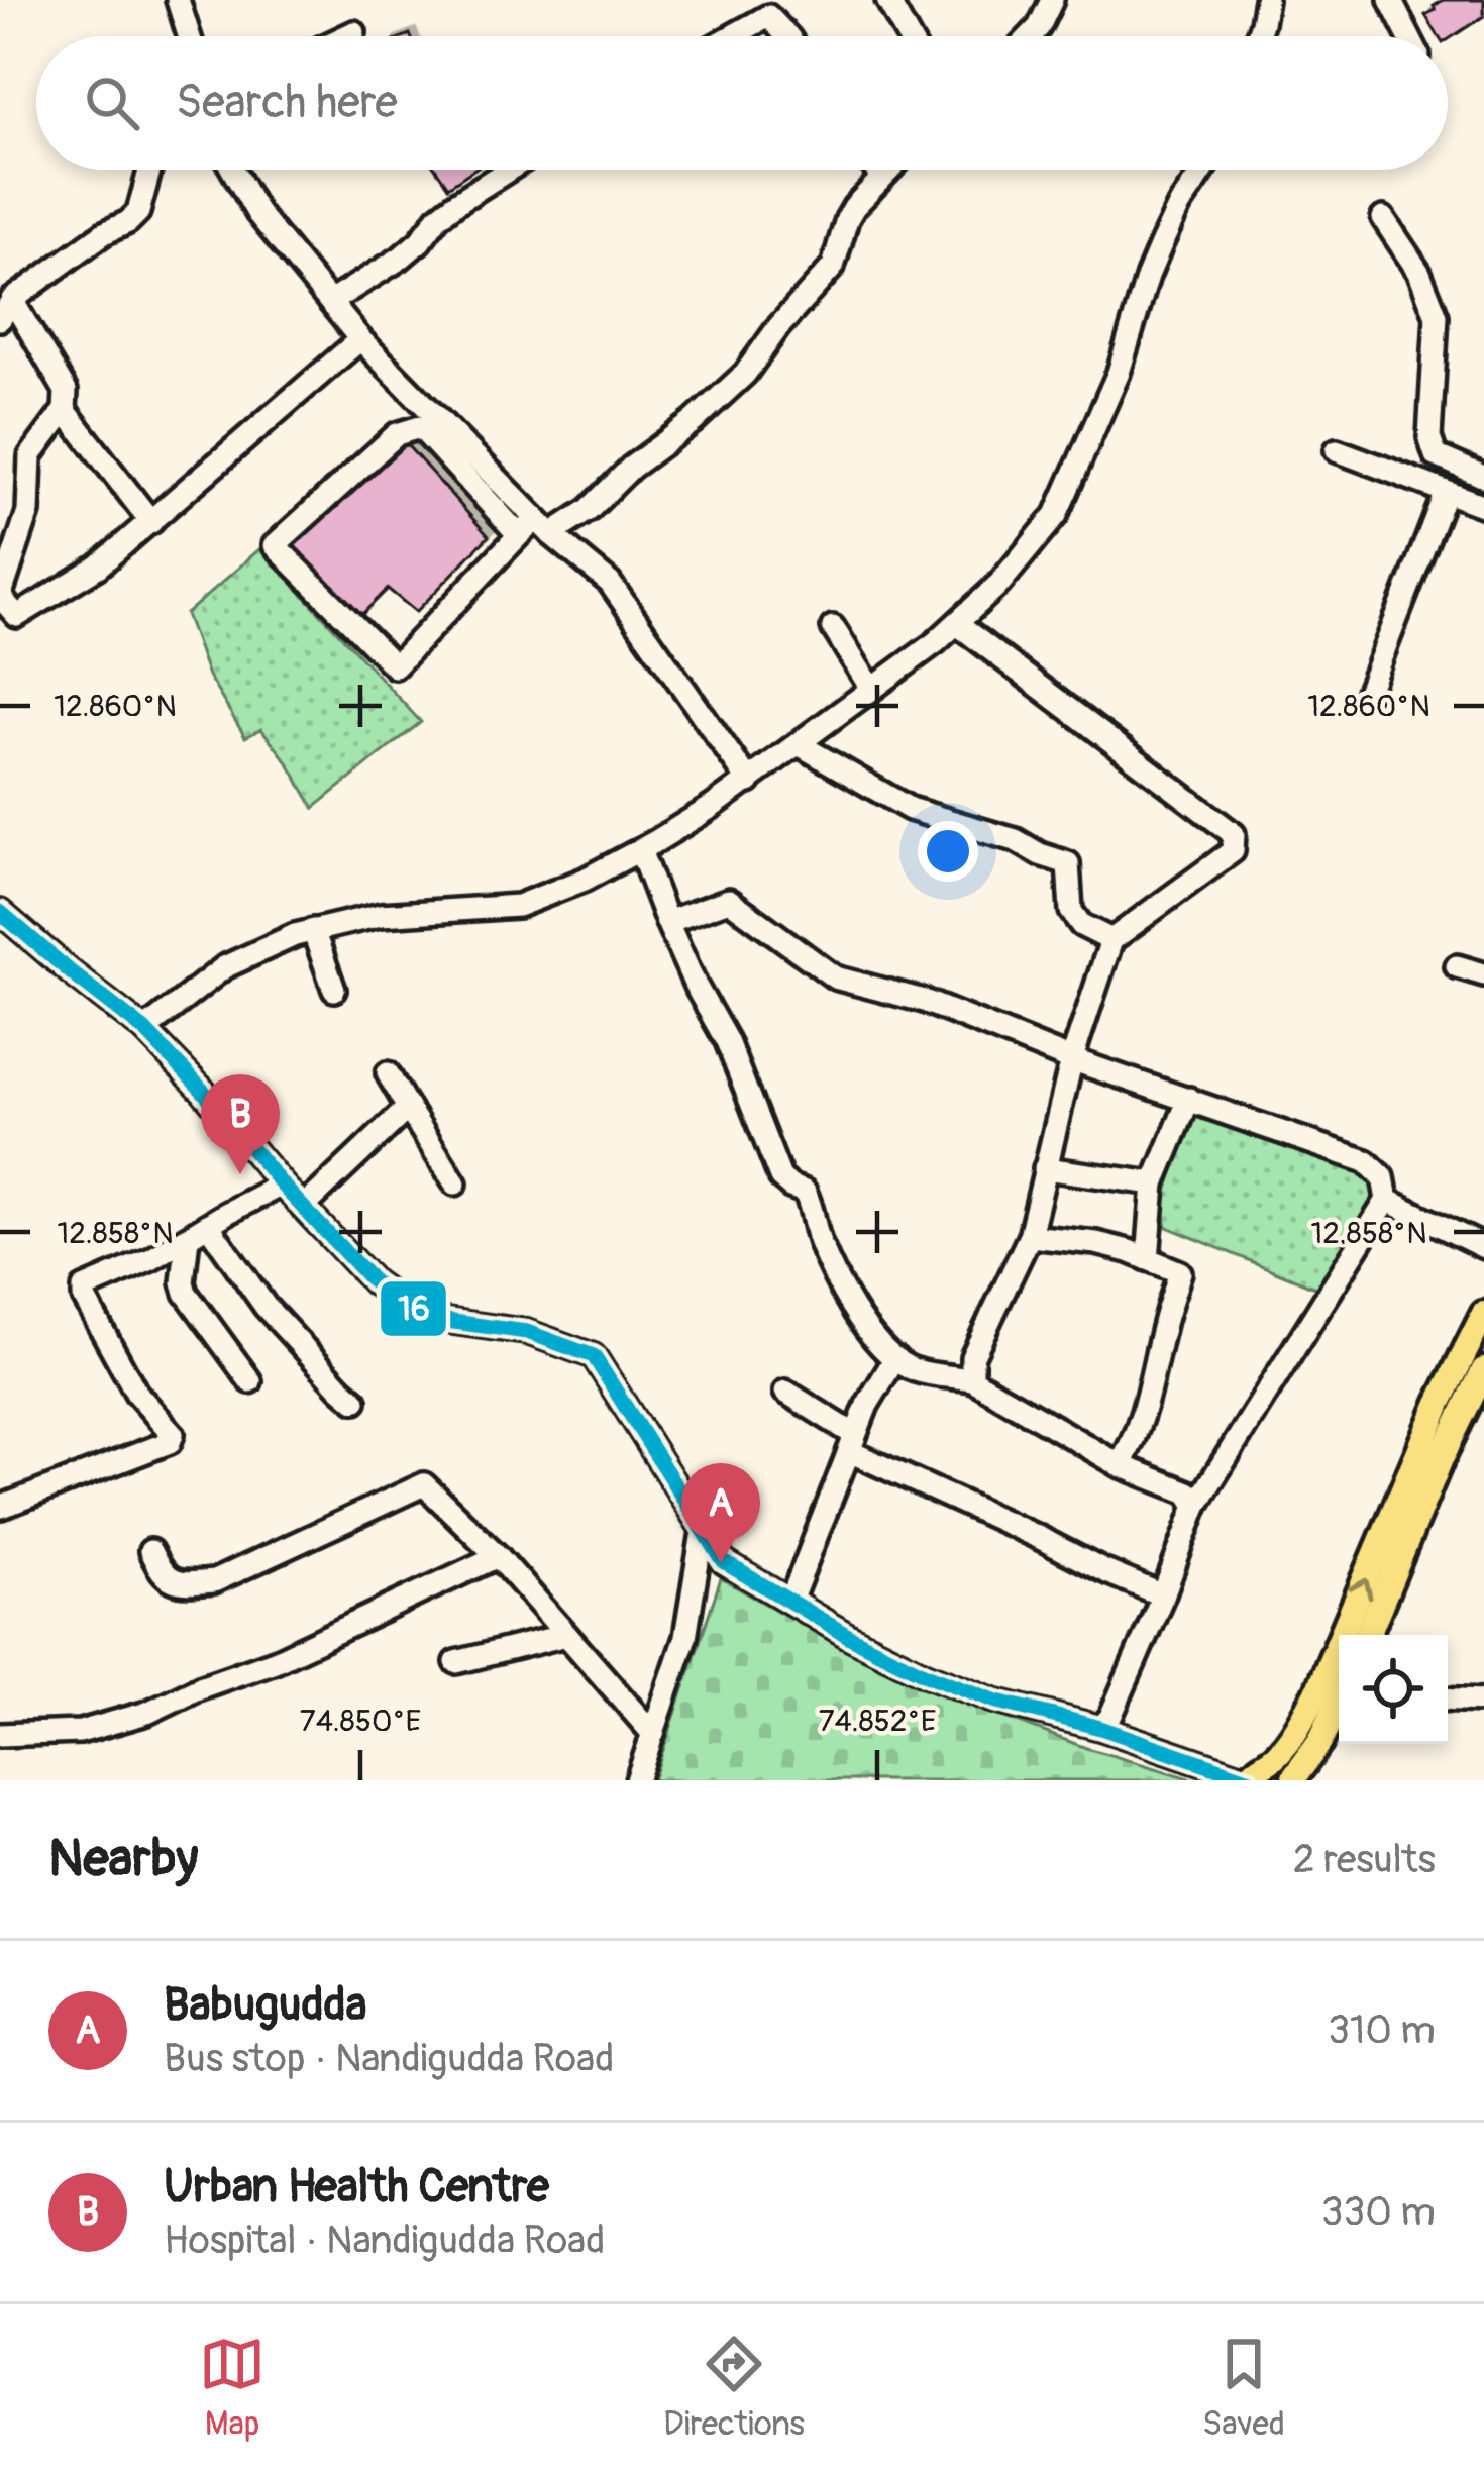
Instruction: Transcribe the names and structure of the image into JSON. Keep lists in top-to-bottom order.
{
  "lines": ["transit line 16"],
  "page": {
    "search": "Search here",
    "pins": ["B", "A"],
    "heading": ["Nearby", "2 results"],
    "list": [
      {
        "mark": "A",
        "name": "Babugudda",
        "note": "Bus stop · Nandigudda Road",
        "value": "310 m"
      },
      {
        "mark": "B",
        "name": "Urban Health Centre",
        "note": "Hospital · Nandigudda Road",
        "value": "330 m"
      }
    ],
    "nav": ["Map", "Directions", "Saved"]
  },
  "coordinates": [
    "12.860°N",
    "12.858°N",
    "74.850°E",
    "74.852°E"
  ]
}
